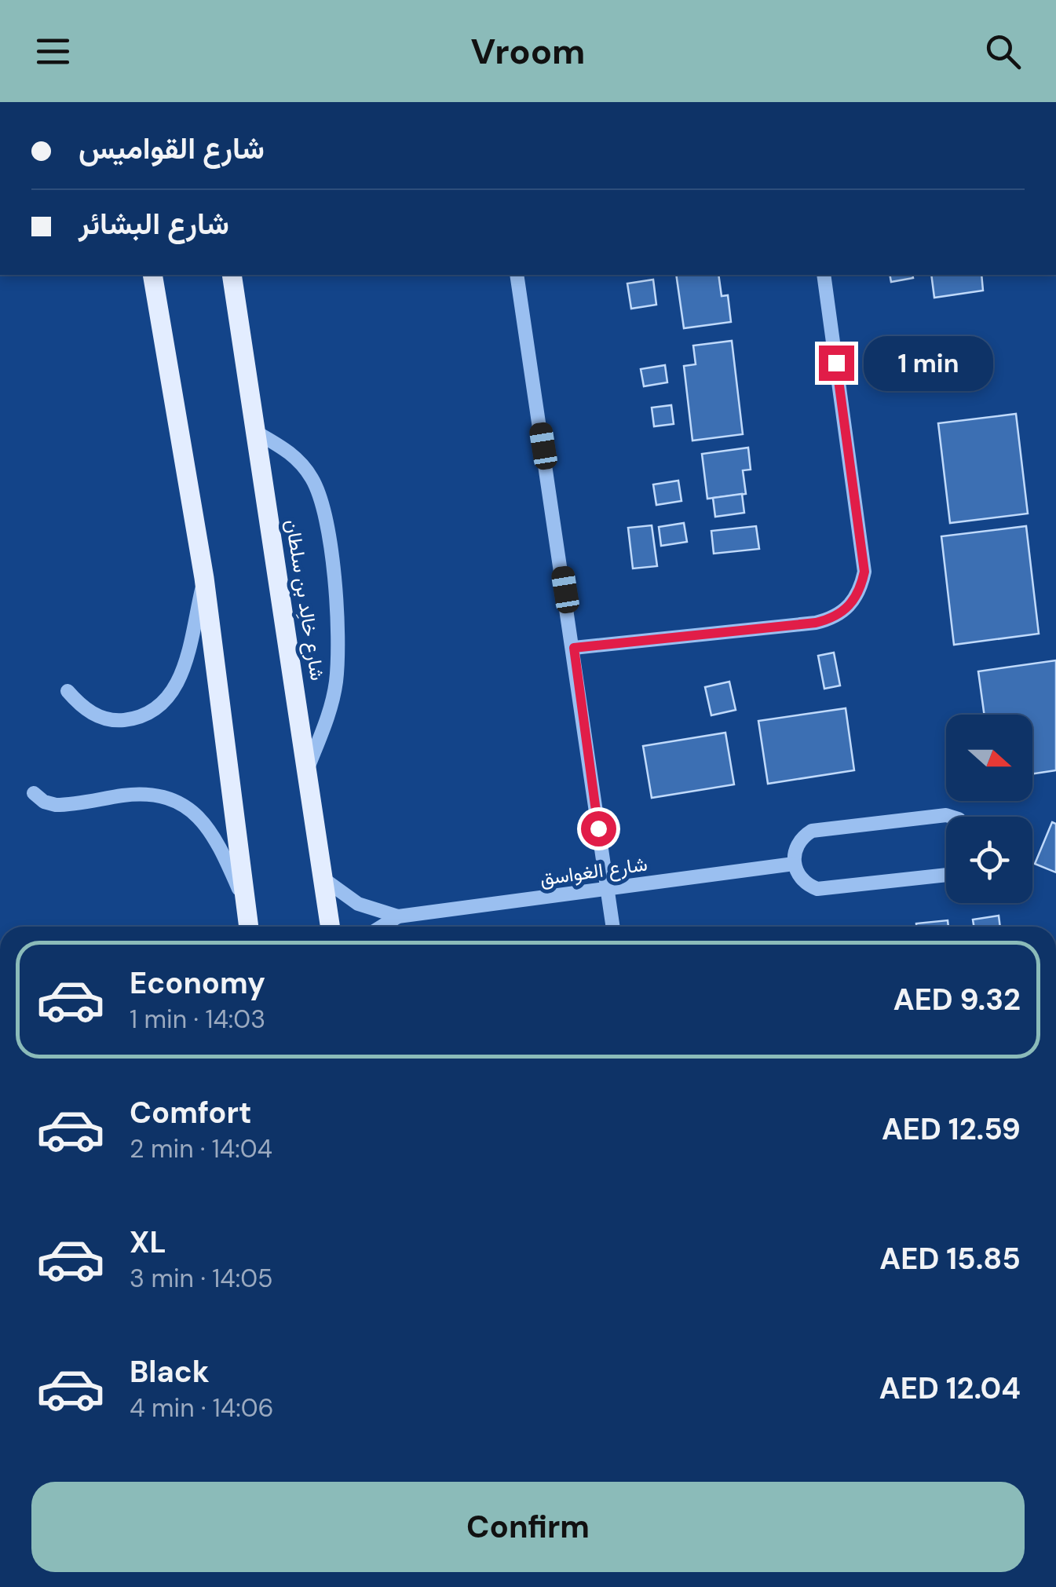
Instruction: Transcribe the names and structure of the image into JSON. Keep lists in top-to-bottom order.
{
  "streets": {
    "main road": ["شارع خالِد بن سلطان"],
    "street": ["شارع الغواسق"]
  },
  "crossings": [
    ["شارع خالِد بن سلطان", "شارع الغواسق"]
  ],
  "north": "right",
  "page": {
    "header": "Vroom",
    "banner": ["شارع القواميس", "شارع البشائر"],
    "bubble": "1 min",
    "list": [
      {
        "name": "Economy",
        "note": "1 min · 14:03",
        "value": "AED 9.32"
      },
      {
        "name": "Comfort",
        "note": "2 min · 14:04",
        "value": "AED 12.59"
      },
      {
        "name": "XL",
        "note": "3 min · 14:05",
        "value": "AED 15.85"
      },
      {
        "name": "Black",
        "note": "4 min · 14:06",
        "value": "AED 12.04"
      }
    ],
    "buttons": "Confirm"
  }
}
